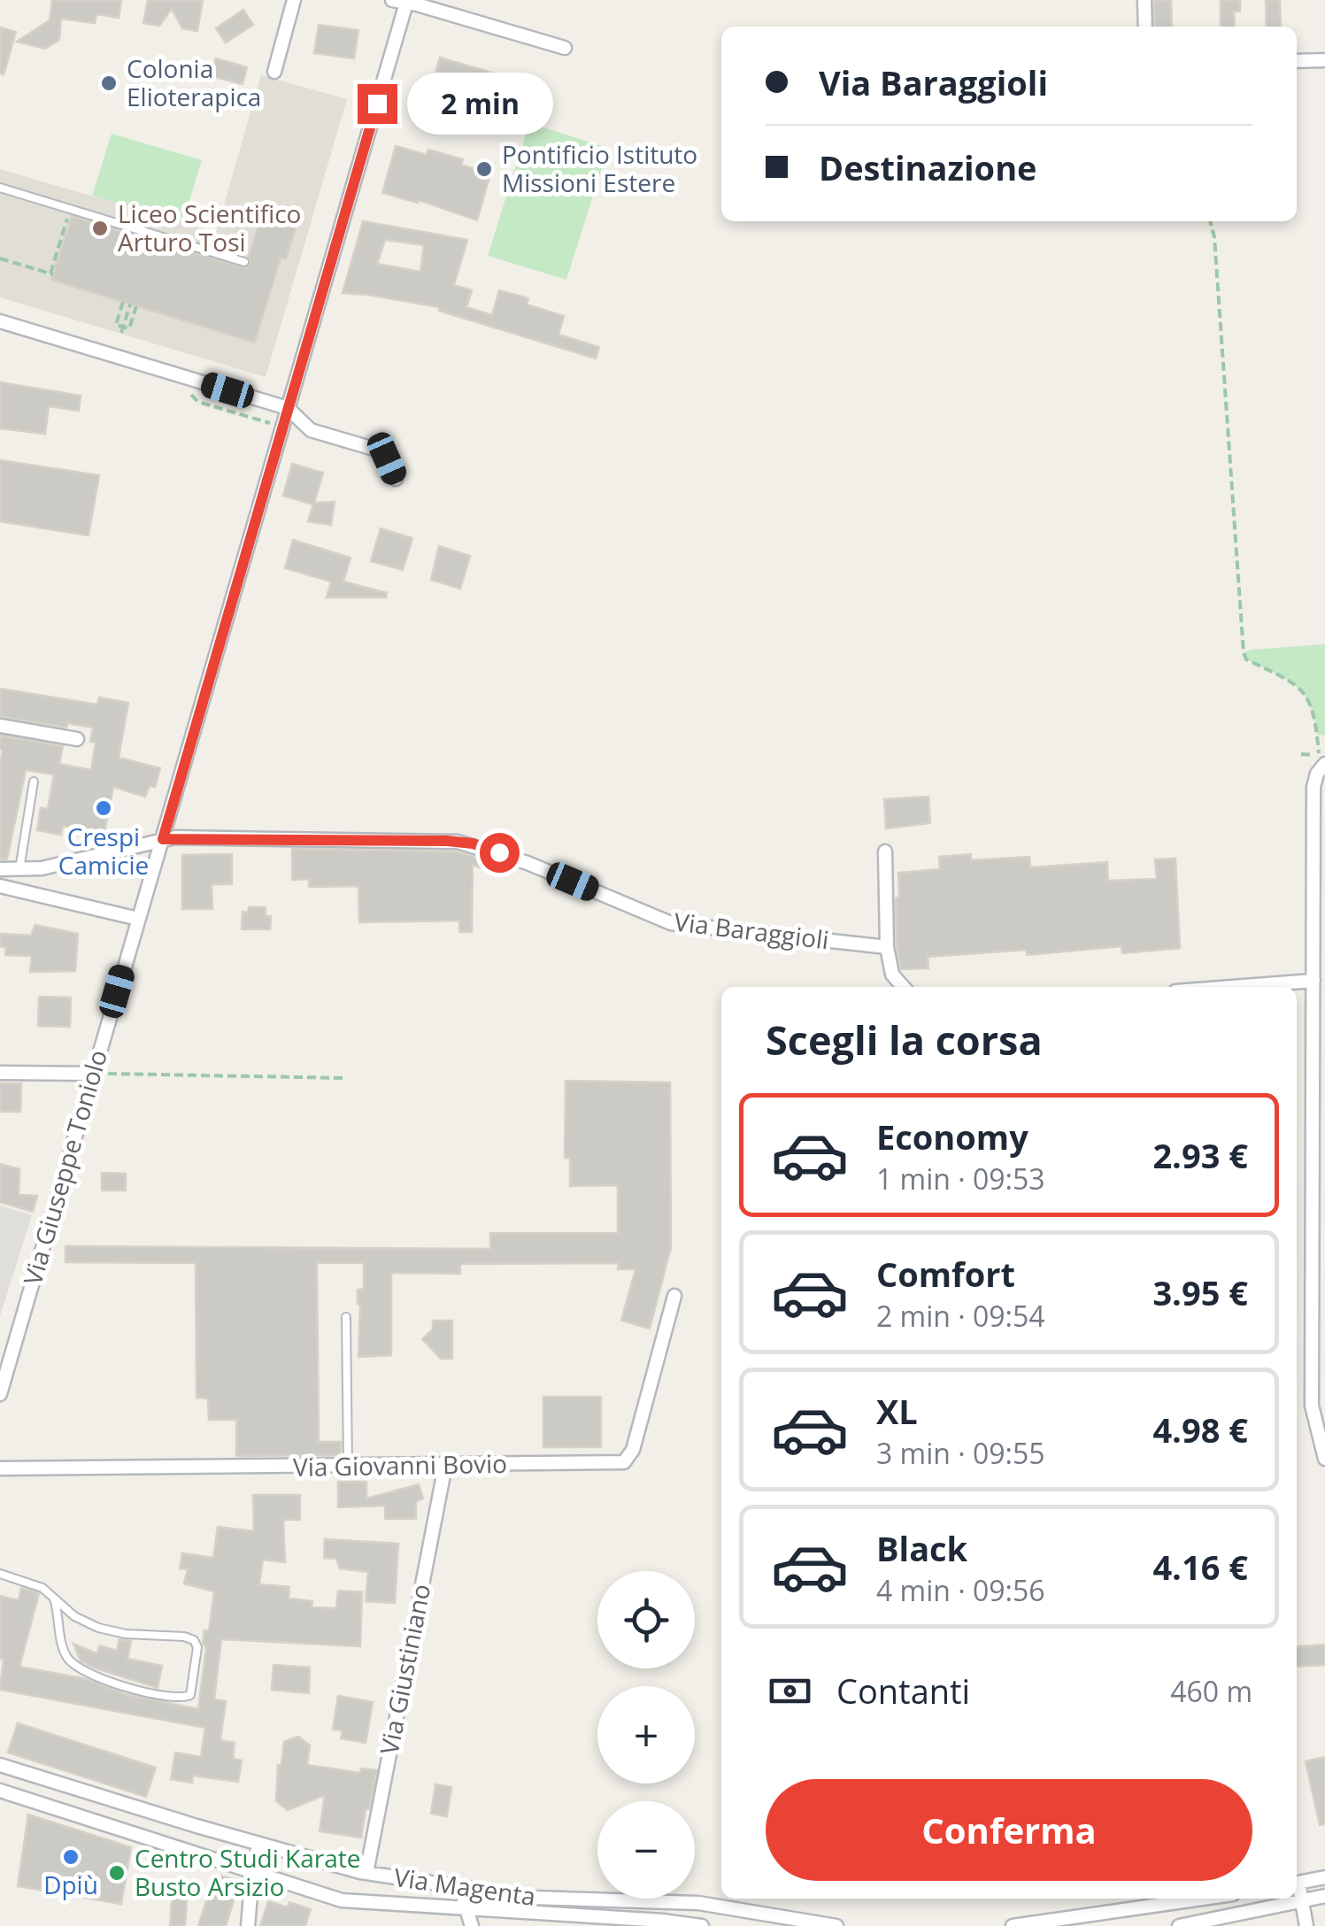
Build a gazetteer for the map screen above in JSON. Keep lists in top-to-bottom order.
{
  "streets": {
    "street": [
      "Via Baraggioli",
      "Via Giuseppe Toniolo",
      "Via Giovanni Bovio",
      "Via Giustiniano",
      "Via Magenta"
    ]
  },
  "crossings": [
    ["Via Baraggioli", "Via Giuseppe Toniolo"],
    ["Via Giovanni Bovio", "Via Giustiniano"],
    ["Via Giustiniano", "Via Magenta"]
  ],
  "places": [
    "Colonia Elioterapica",
    "Pontificio Istituto Missioni Estere",
    "Liceo Scientifico Arturo Tosi",
    "Crespi Camicie",
    "Dpiù",
    "Centro Studi Karate Busto Arsizio"
  ],
  "page": {
    "banner": ["Via Baraggioli", "Destinazione"],
    "bubble": "2 min",
    "heading": "Scegli la corsa",
    "list": [
      {
        "name": "Economy",
        "note": "1 min · 09:53",
        "value": "2.93 €"
      },
      {
        "name": "Comfort",
        "note": "2 min · 09:54",
        "value": "3.95 €"
      },
      {
        "name": "XL",
        "note": "3 min · 09:55",
        "value": "4.98 €"
      },
      {
        "name": "Black",
        "note": "4 min · 09:56",
        "value": "4.16 €"
      }
    ],
    "map_buttons": ["+", "−"],
    "pay": ["Contanti", "460 m"],
    "buttons": "Conferma"
  }
}
